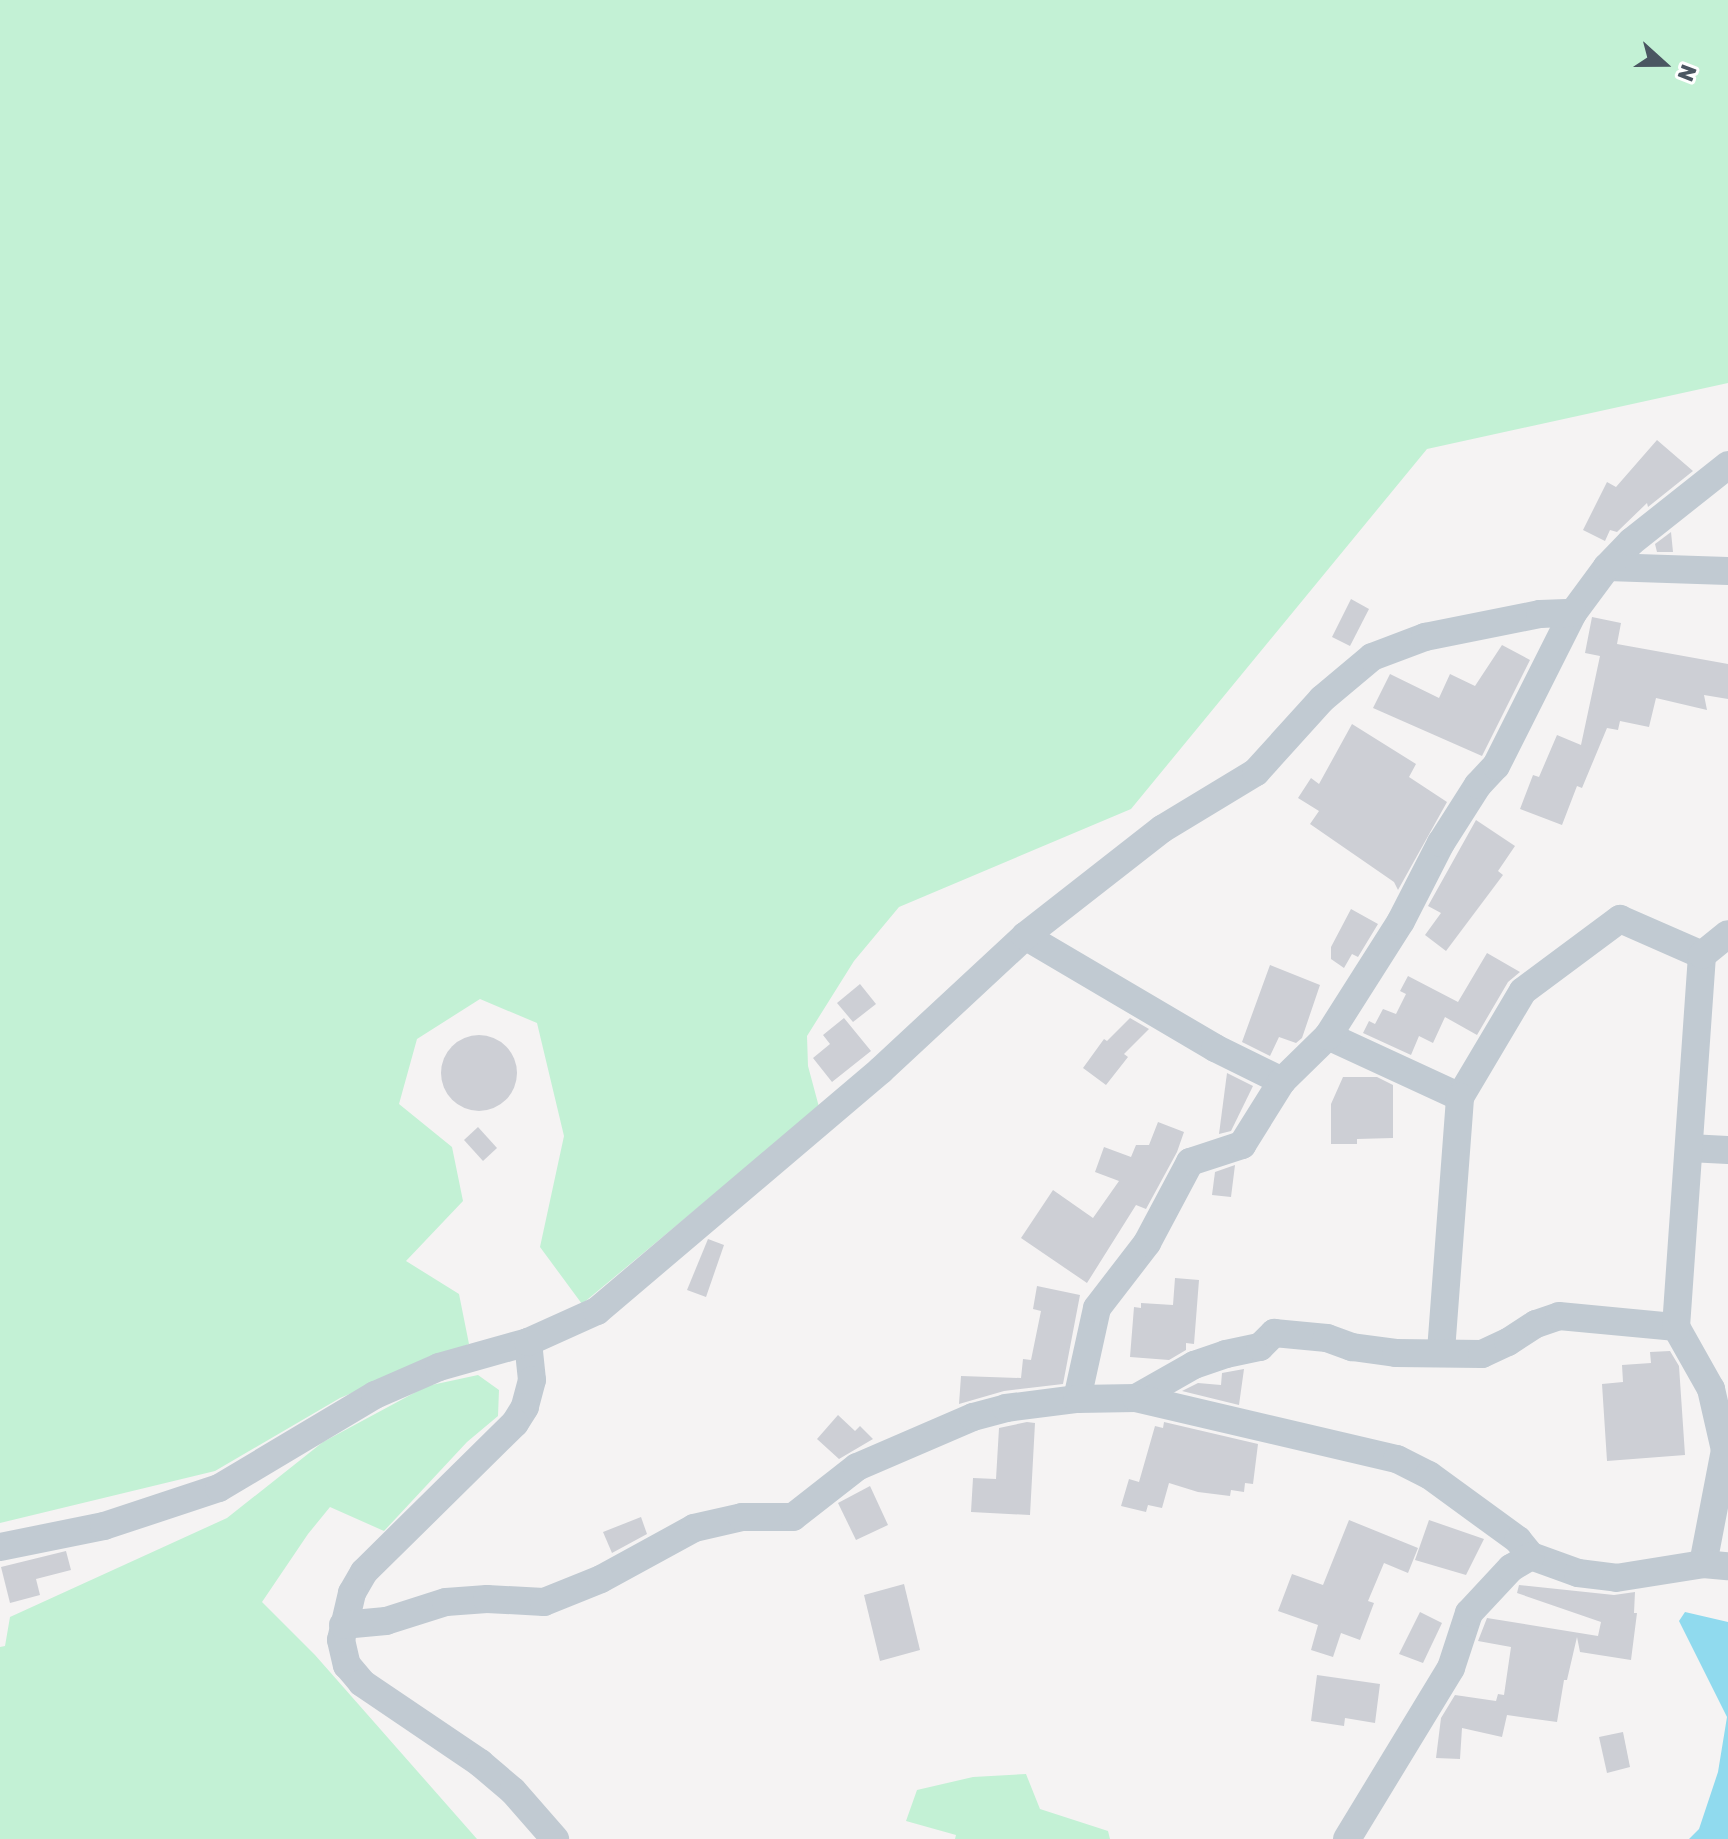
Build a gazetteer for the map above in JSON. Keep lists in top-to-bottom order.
{
  "north": "right"
}
